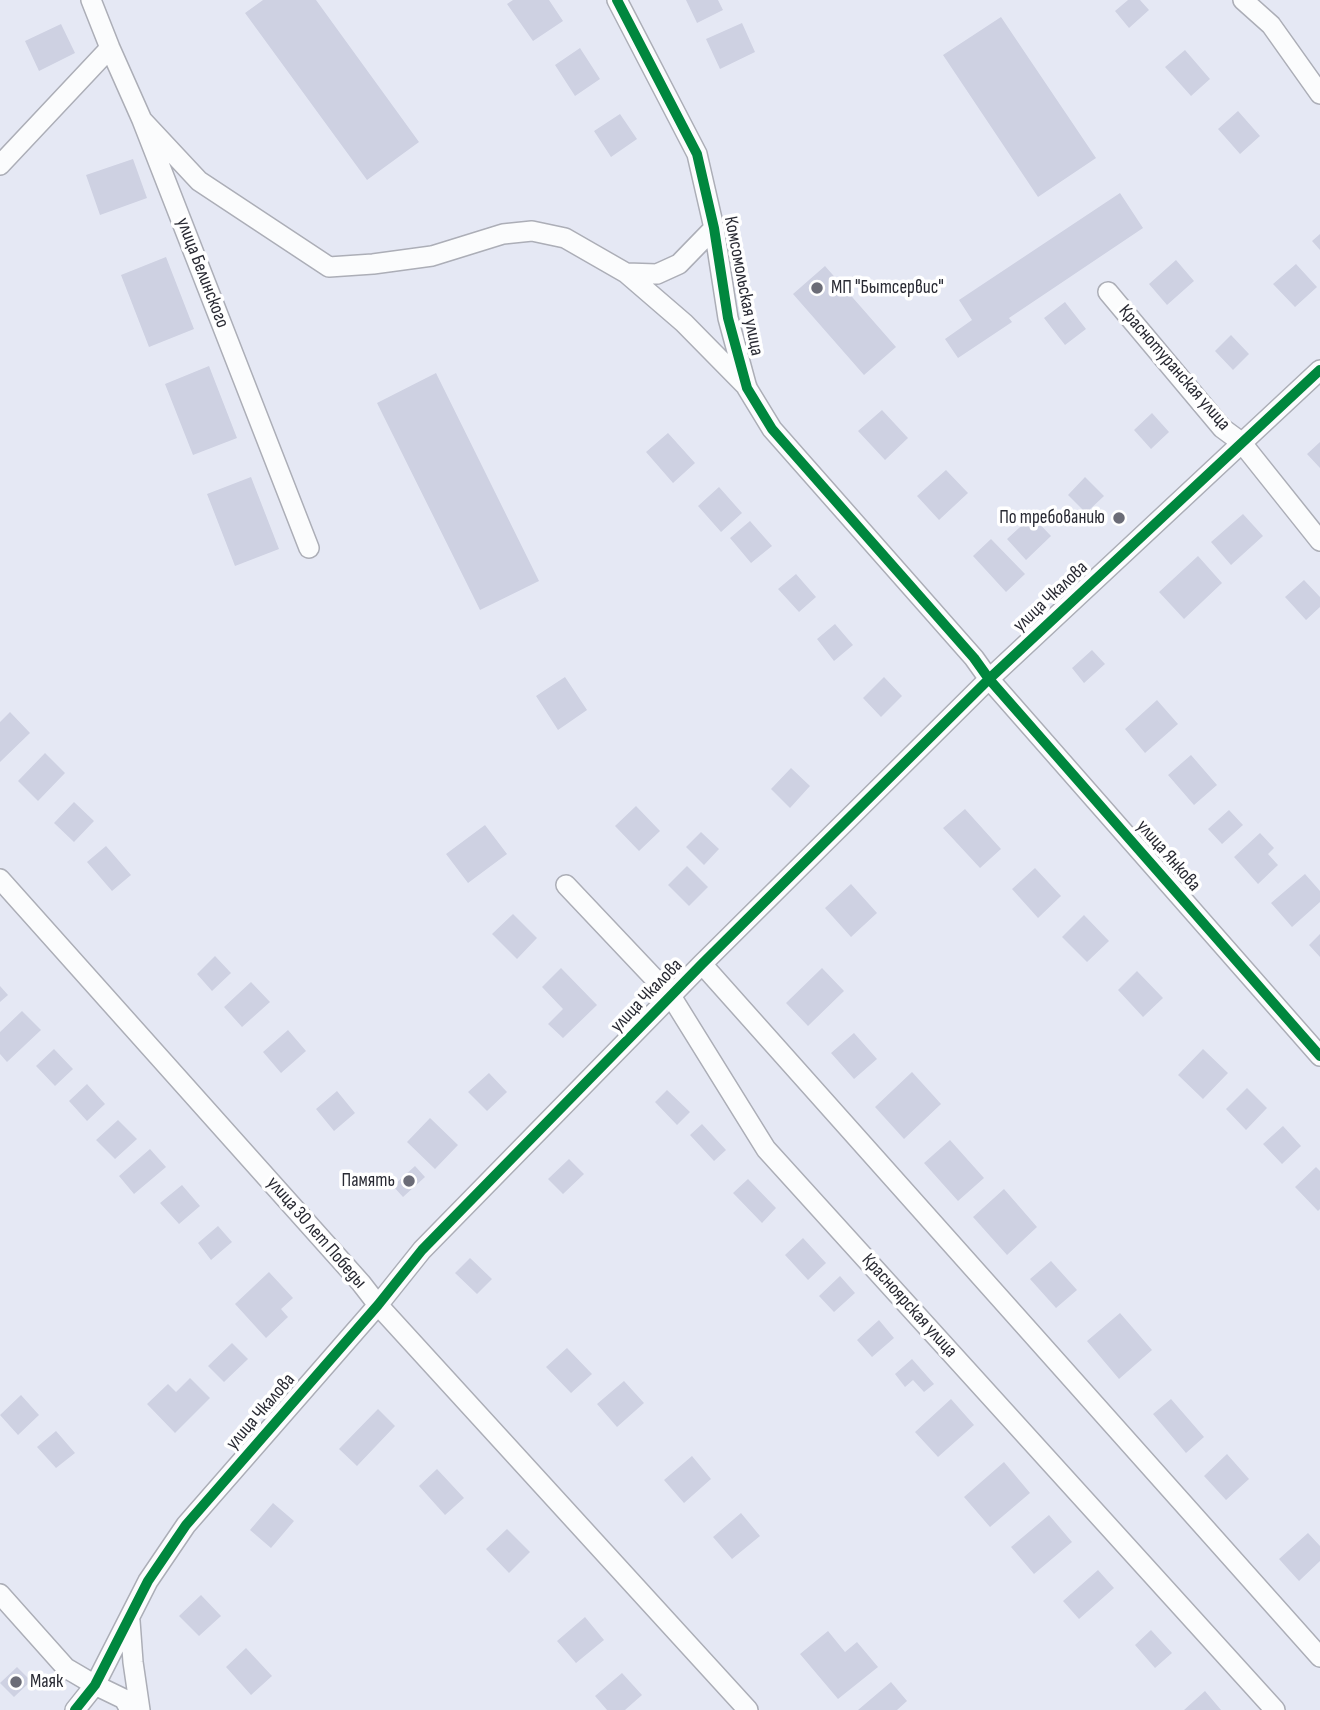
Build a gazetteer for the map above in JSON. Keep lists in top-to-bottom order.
{
  "streets": {
    "street": [
      "улица Белинского",
      "Комсомольская улица",
      "Краснотуранская улица",
      "улица Чкалова",
      "улица Янкова",
      "улица 30 лет Победы",
      "Красноярская улица"
    ]
  },
  "crossings": [
    ["Комсомольская улица", "улица Чкалова"],
    ["Комсомольская улица", "улица Янкова"],
    ["Краснотуранская улица", "улица Чкалова"],
    ["улица Чкалова", "улица Янкова"],
    ["улица Чкалова", "улица 30 лет Победы"],
    ["улица Чкалова", "Красноярская улица"]
  ],
  "places": [
    "МП \"Бытсервис\"",
    "По требованию",
    "Память",
    "Маяк"
  ]
}
